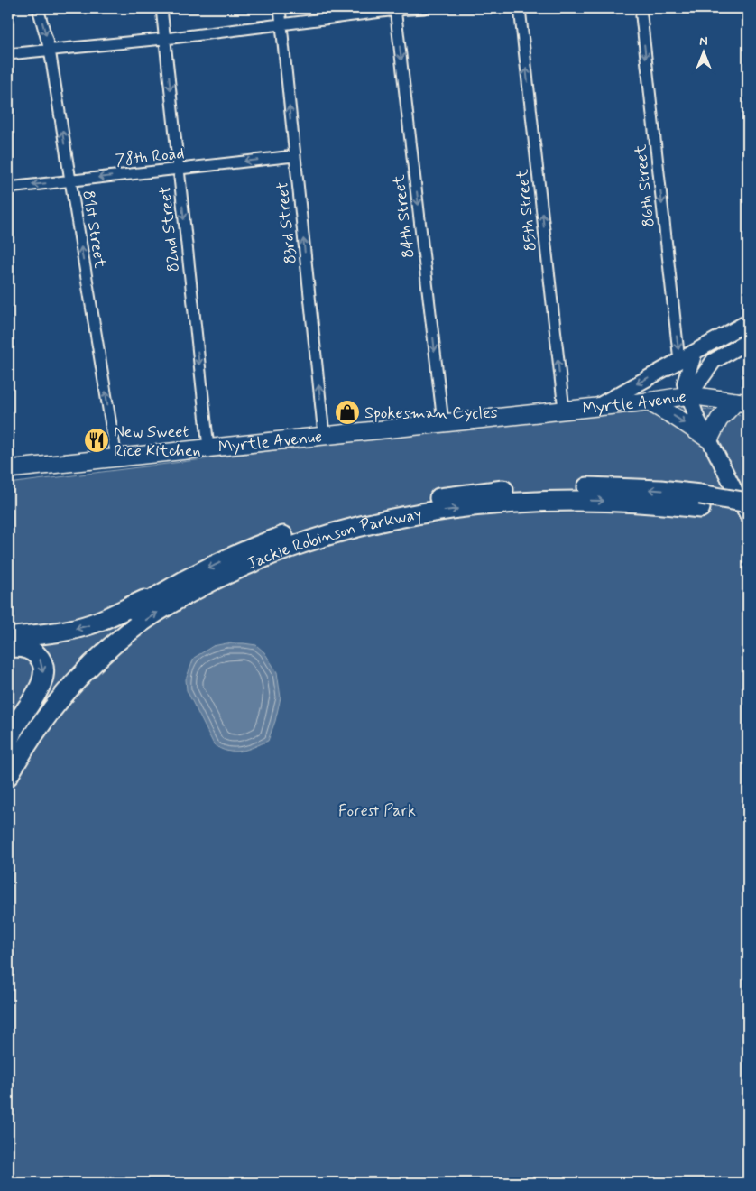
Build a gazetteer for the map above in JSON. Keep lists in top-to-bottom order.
{
  "streets": {
    "highway": ["Jackie Robinson Parkway"],
    "main road": ["Myrtle Avenue"],
    "street": [
      "78th Road",
      "86th Street",
      "85th Street",
      "84th Street",
      "83rd Street",
      "81st Street",
      "82nd Street"
    ]
  },
  "crossings": [
    ["78th Road", "83rd Street"],
    ["78th Road", "81st Street"],
    ["78th Road", "82nd Street"],
    ["85th Street", "Myrtle Avenue"],
    ["84th Street", "Myrtle Avenue"],
    ["83rd Street", "Myrtle Avenue"],
    ["81st Street", "Myrtle Avenue"],
    ["82nd Street", "Myrtle Avenue"]
  ],
  "one_way": [
    "78th Road",
    "86th Street",
    "85th Street",
    "84th Street",
    "83rd Street",
    "81st Street",
    "82nd Street"
  ],
  "parks": ["Forest Park"],
  "places": {
    "shop": ["Spokesman Cycles"],
    "restaurant": ["New Sweet Rice Kitchen"]
  },
  "north": "top"
}
